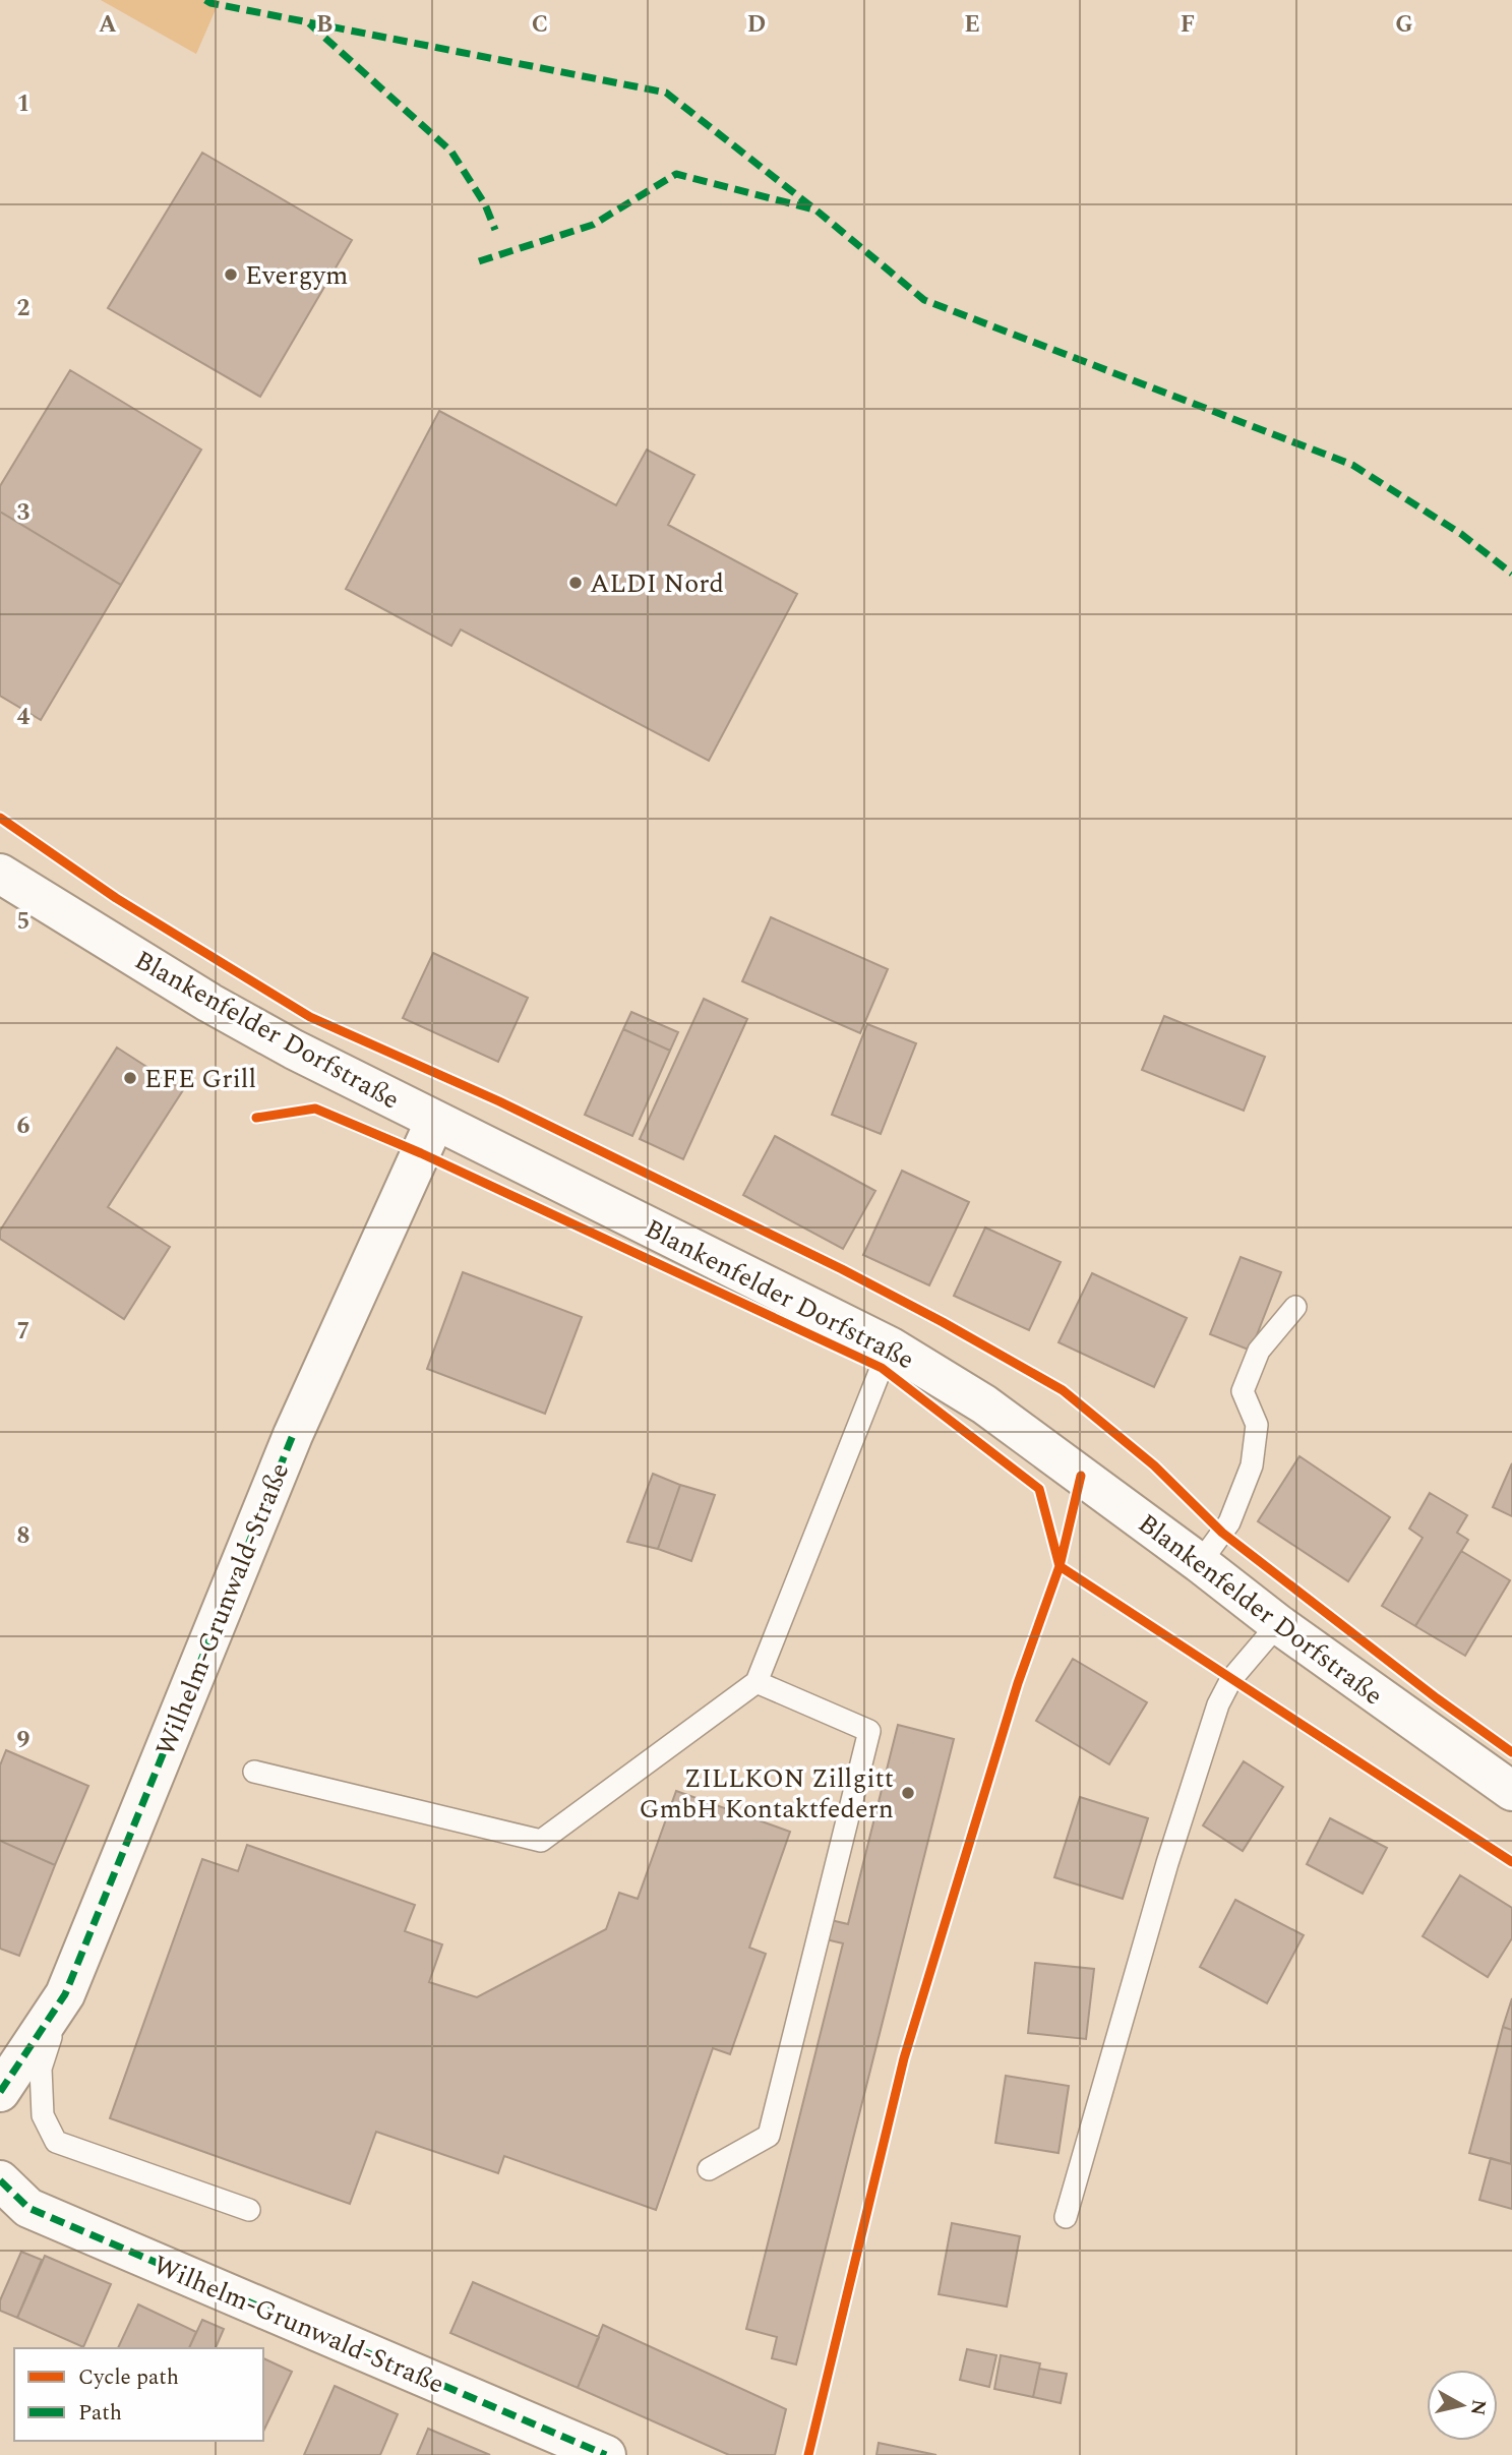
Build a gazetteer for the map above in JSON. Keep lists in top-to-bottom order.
{
  "streets": {
    "main road": ["Blankenfelder Dorfstraße", "Wilhelm-Grunwald-Straße"]
  },
  "crossings": [
    ["Blankenfelder Dorfstraße", "Wilhelm-Grunwald-Straße"]
  ],
  "places": [
    "Evergym",
    "ALDI Nord",
    "EFE Grill",
    "ZILLKON Zillgitt GmbH Kontaktfedern"
  ],
  "legend": ["Cycle path", "Path"],
  "north": "right",
  "grid": {
    "columns": [
      "A",
      "B",
      "C",
      "D",
      "E",
      "F",
      "G"
    ],
    "rows": [
      "1",
      "2",
      "3",
      "4",
      "5",
      "6",
      "7",
      "8",
      "9"
    ]
  }
}
